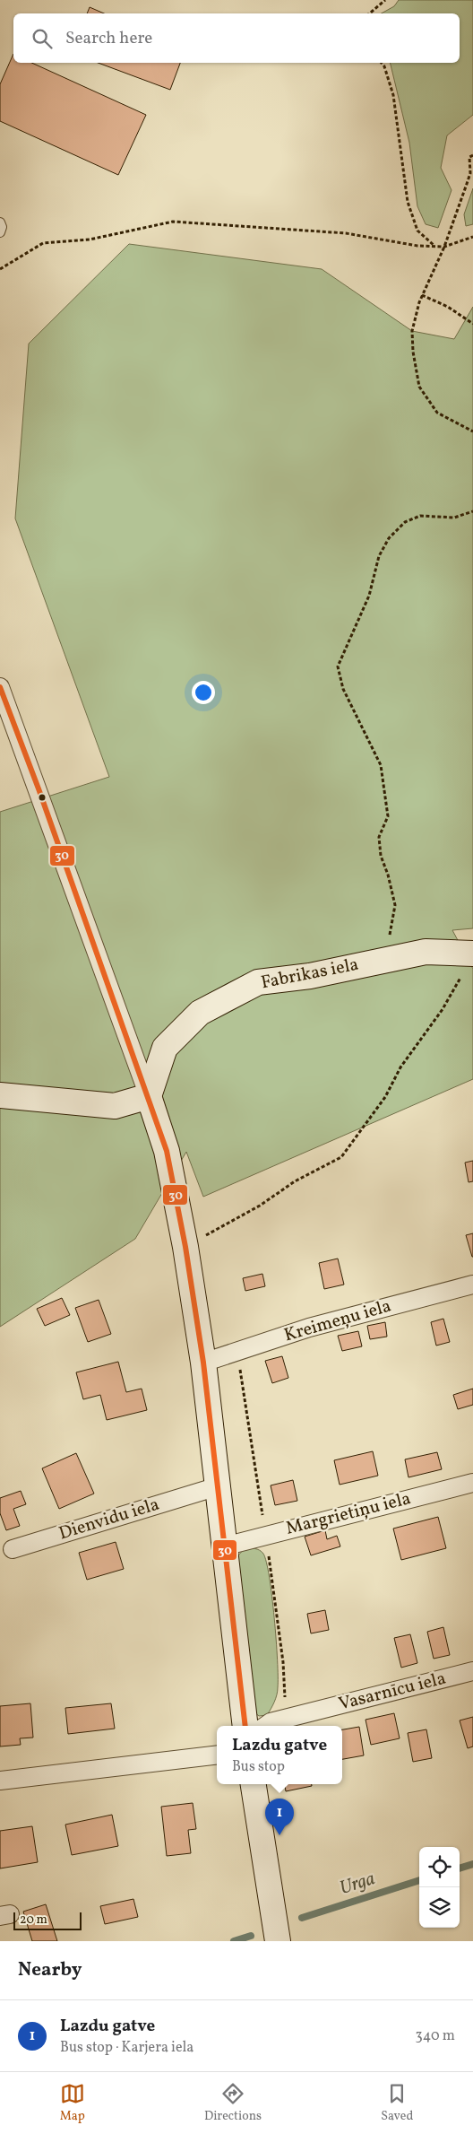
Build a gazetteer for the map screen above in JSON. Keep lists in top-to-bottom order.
{
  "streets": {
    "street": [
      "Fabrikas iela",
      "Kreimeņu iela",
      "Margrietiņu iela",
      "Dienvidu iela",
      "Vasarnīcu iela"
    ]
  },
  "water": ["Urga"],
  "lines": ["transit line 30"],
  "scale_bar": "20 m",
  "page": {
    "search": "Search here",
    "popup": ["Lazdu gatve", "Bus stop"],
    "pins": "1",
    "scale": "20 m",
    "heading": "Nearby",
    "list": [
      {
        "mark": "1",
        "name": "Lazdu gatve",
        "note": "Bus stop · Karjera iela",
        "value": "340 m"
      }
    ],
    "nav": ["Map", "Directions", "Saved"]
  }
}
